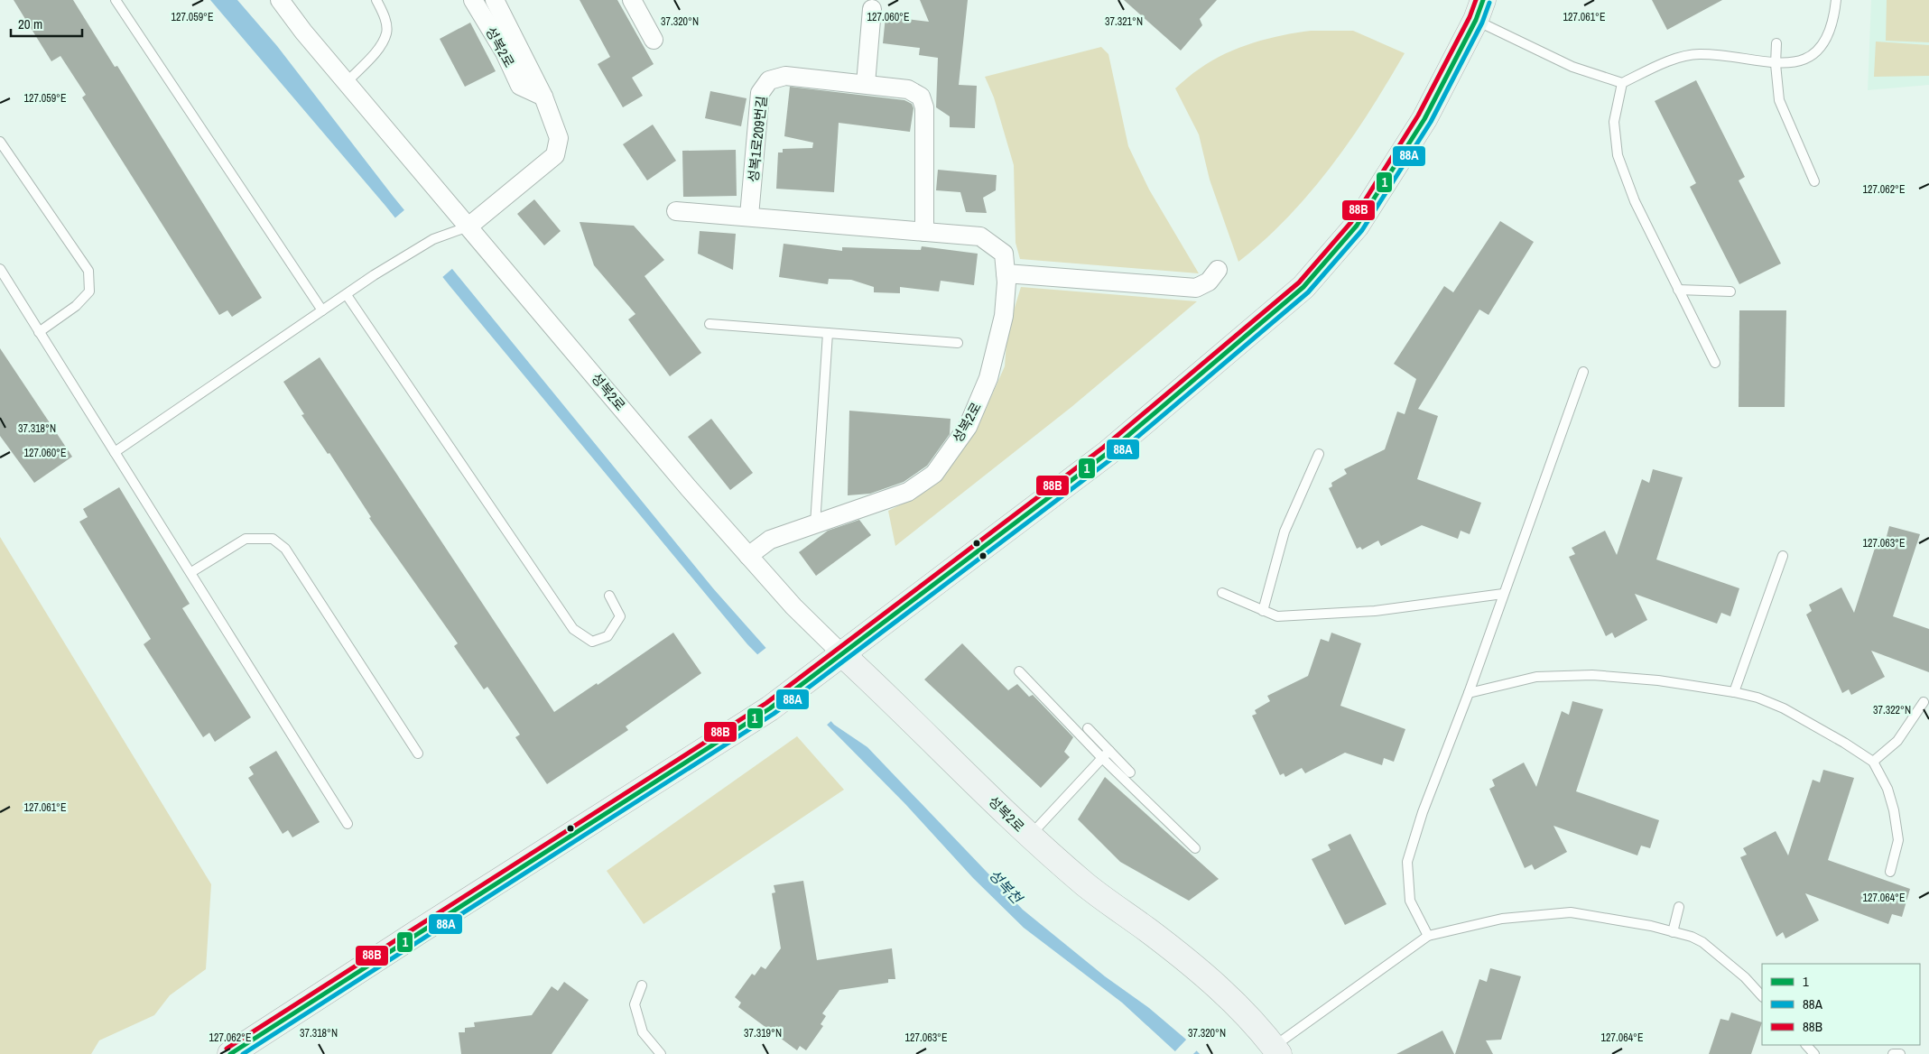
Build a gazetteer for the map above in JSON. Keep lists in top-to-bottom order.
{
  "streets": {
    "street": ["성복2로", "성복1로209번길"]
  },
  "water": ["성복천"],
  "lines": ["transit line 1", "transit line 88B", "transit line 88A"],
  "legend": ["1", "88A", "88B"],
  "scale_bar": "20 m",
  "coordinates": [
    "127.059°E",
    "127.060°E",
    "127.061°E",
    "37.320°N",
    "37.321°N",
    "127.062°E",
    "37.318°N",
    "127.063°E",
    "37.322°N",
    "127.064°E",
    "37.319°N"
  ]
}
